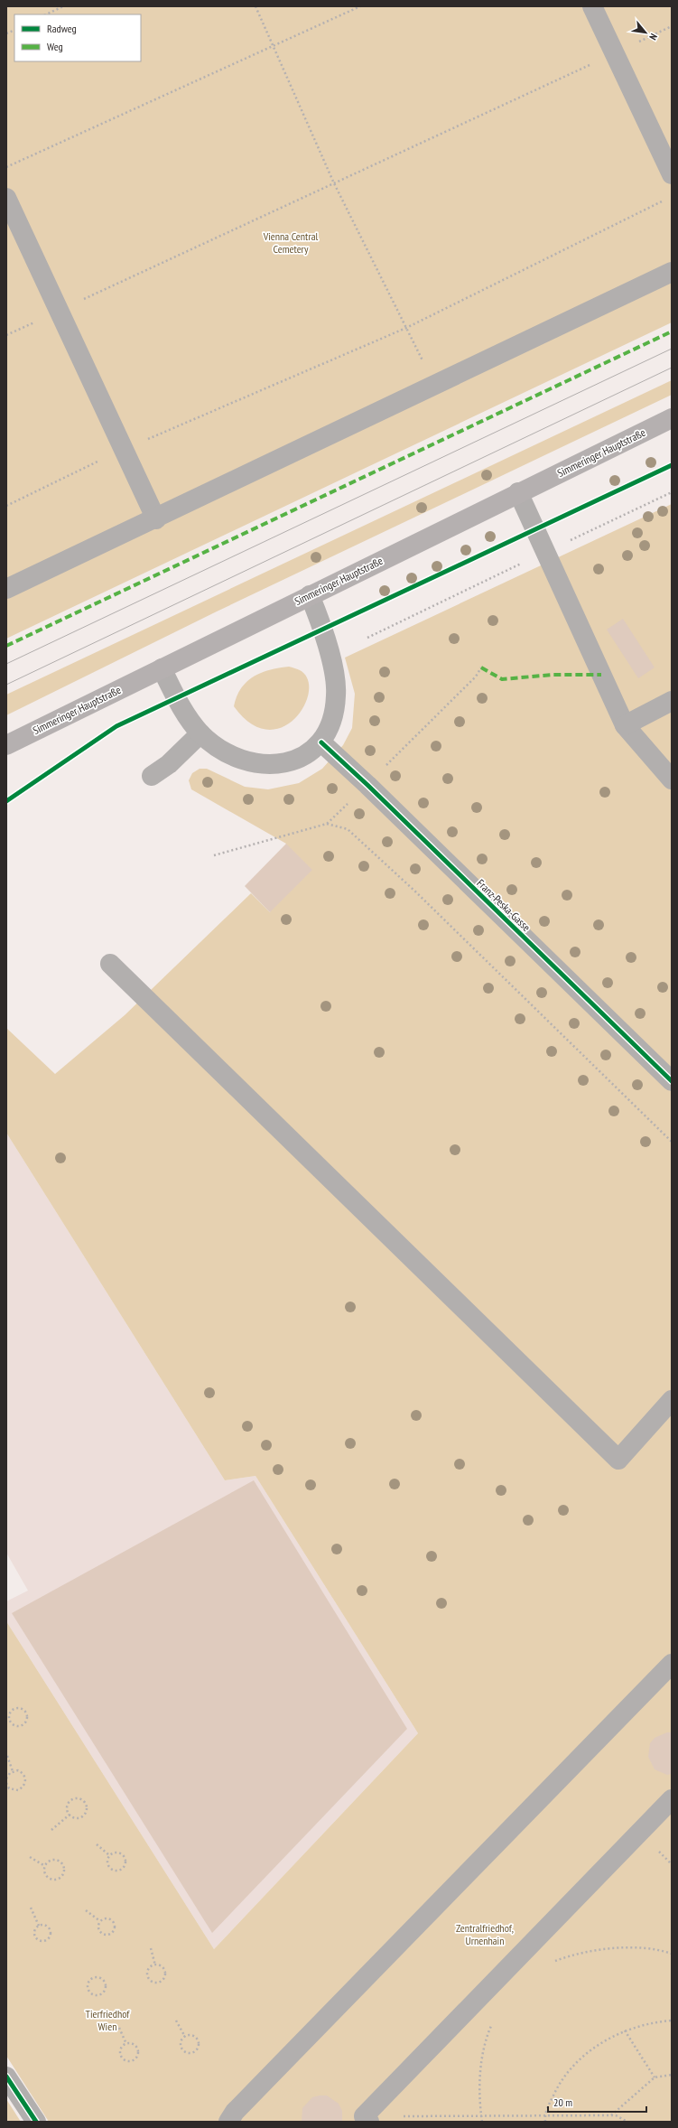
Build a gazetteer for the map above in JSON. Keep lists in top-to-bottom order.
{
  "streets": {
    "main road": ["Simmeringer Hauptstraße"],
    "street": ["Franz-Peska-Gasse"]
  },
  "parks": ["Vienna Central Cemetery", "Zentralfriedhof, Urnenhain", "Tierfriedhof Wien"],
  "legend": ["Radweg", "Weg"],
  "scale_bar": "20 m",
  "north": "bottom right"
}
